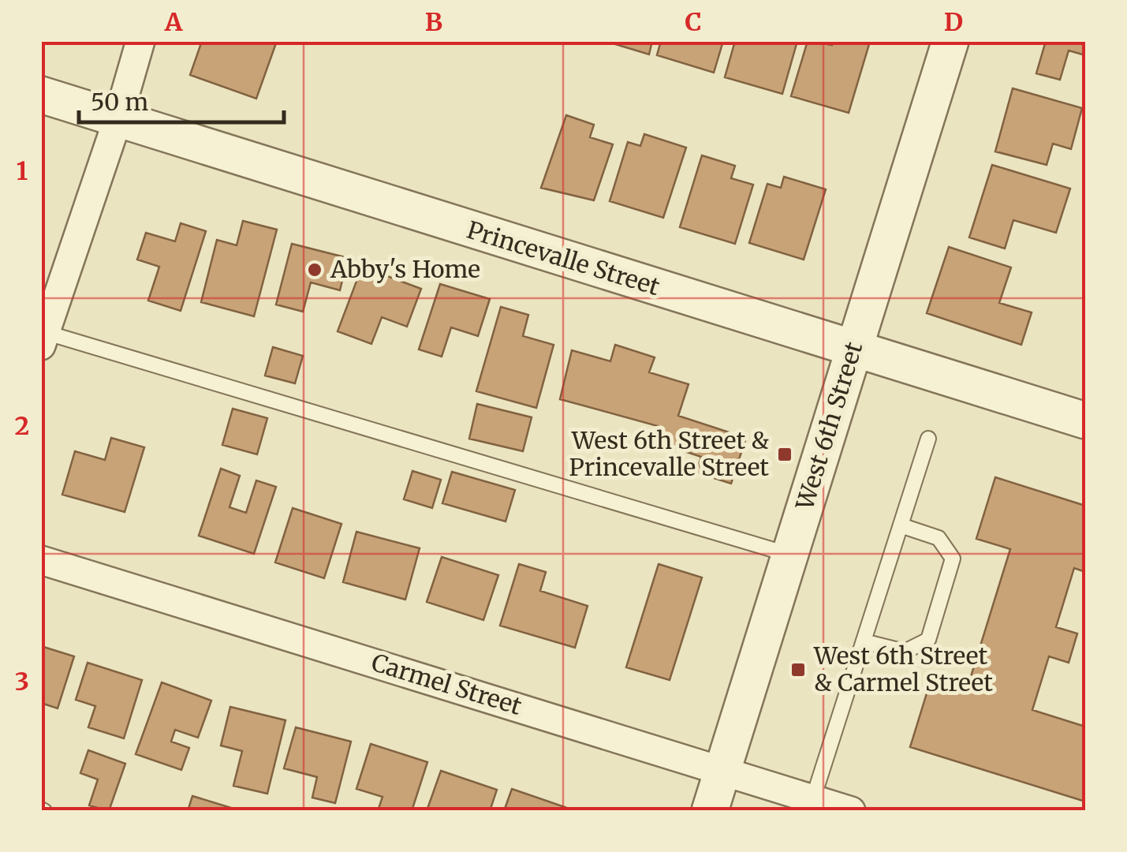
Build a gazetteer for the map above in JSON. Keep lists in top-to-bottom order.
{
  "streets": {
    "street": ["Princevalle Street", "West 6th Street", "Carmel Street"]
  },
  "crossings": [
    ["Princevalle Street", "West 6th Street"],
    ["West 6th Street", "Carmel Street"]
  ],
  "places": {
    "other": ["Abby's Home"],
    "transit": ["West 6th Street & Princevalle Street", "West 6th Street & Carmel Street"]
  },
  "scale_bar": "50 m",
  "grid": {
    "columns": [
      "A",
      "B",
      "C",
      "D"
    ],
    "rows": ["1", "2", "3"]
  }
}
